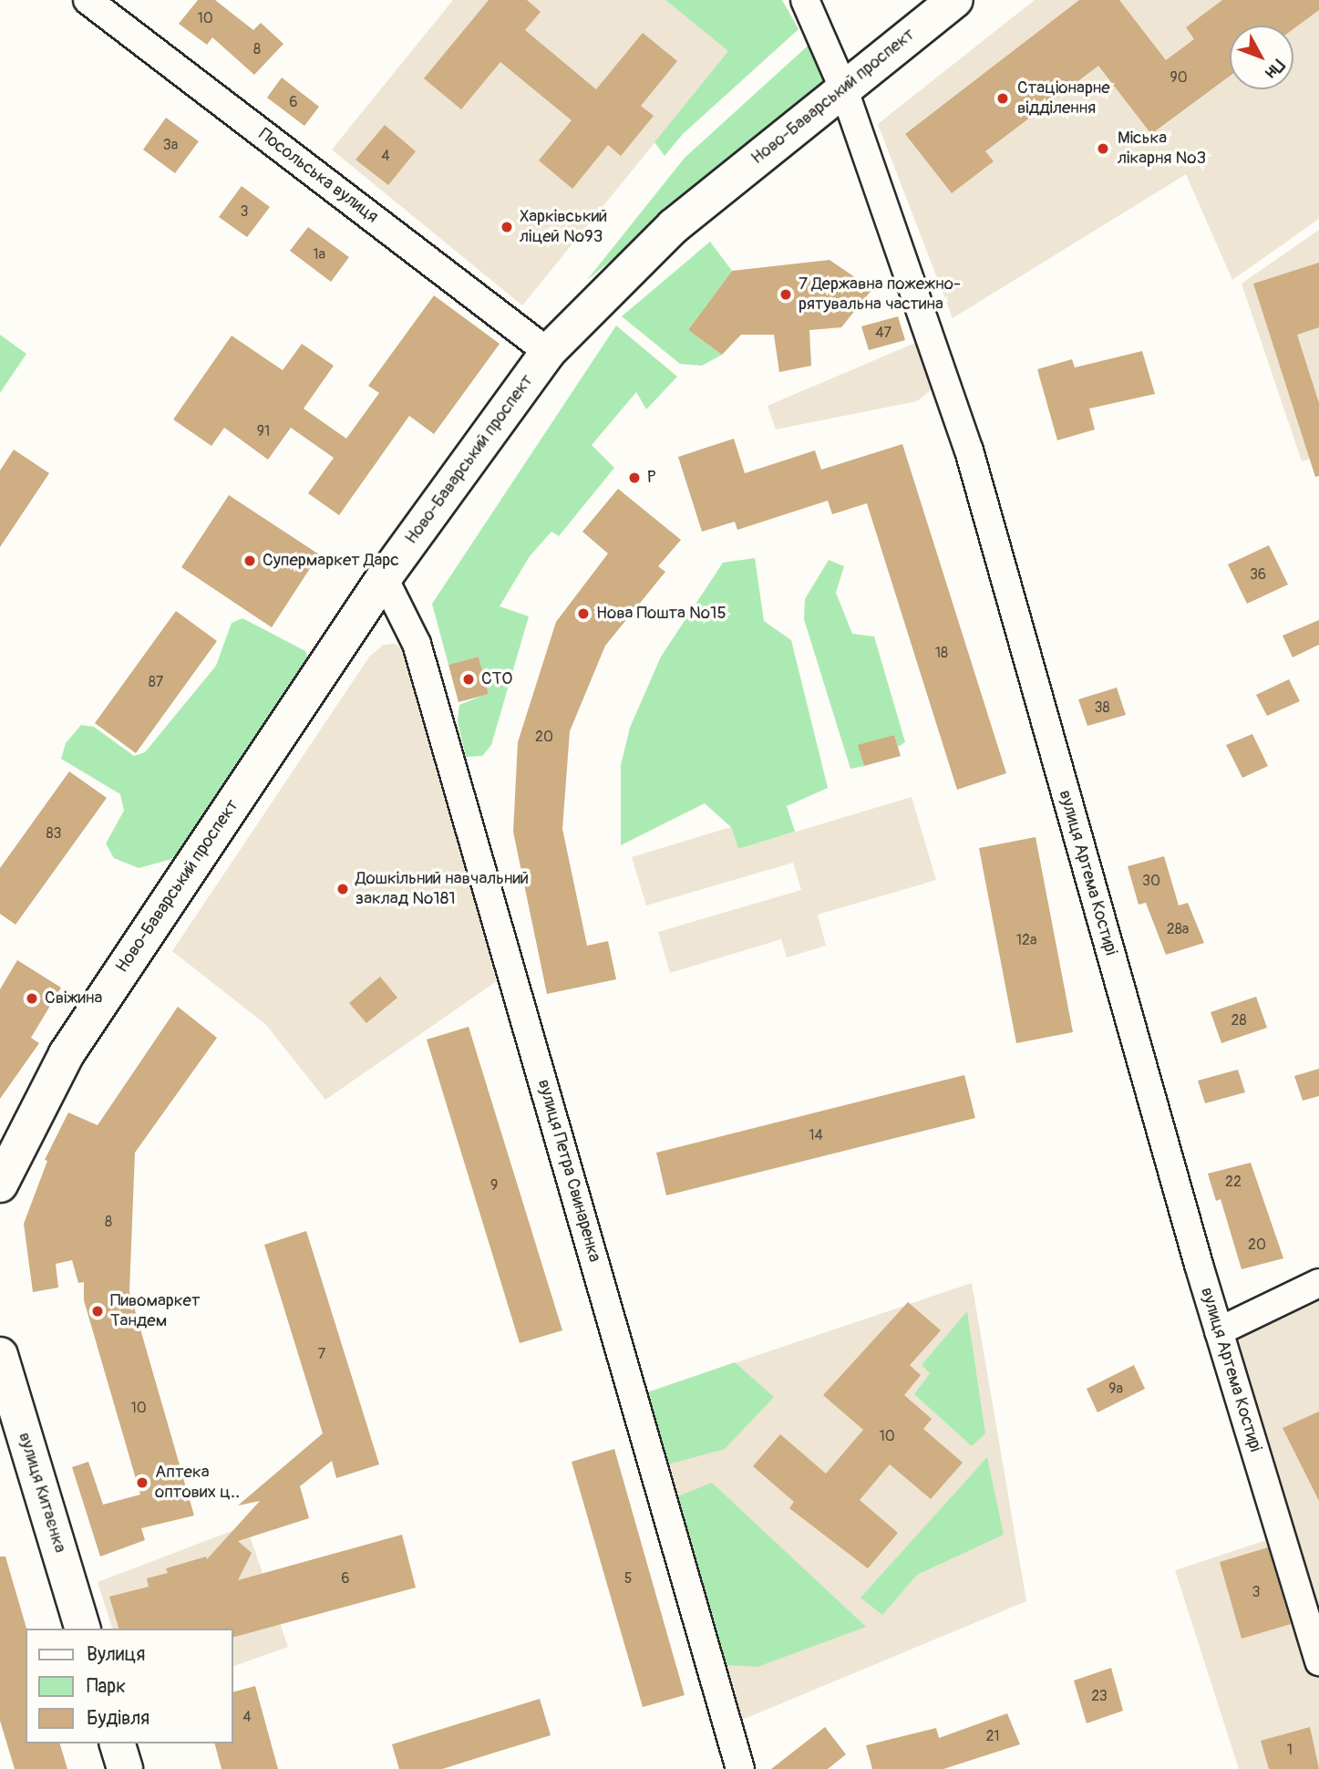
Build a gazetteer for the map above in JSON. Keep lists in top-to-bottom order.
{
  "streets": {
    "main road": ["Ново-Баварський проспект", "вулиця Китаєнка"],
    "street": ["Посольська вулиця", "вулиця Артема Костирі", "вулиця Петра Свинаренка"]
  },
  "crossings": [
    ["Ново-Баварський проспект", "Посольська вулиця"],
    ["Ново-Баварський проспект", "вулиця Артема Костирі"],
    ["Ново-Баварський проспект", "вулиця Петра Свинаренка"]
  ],
  "places": [
    "Стаціонарне відділення",
    "Міська лікарня №3",
    "Харківський ліцей №93",
    "7 Державна пожежно- рятувальна частина",
    "Р",
    "Супермаркет Дарс",
    "Нова Пошта №15",
    "СТО",
    "Дошкільний навчальний заклад №181",
    "Свіжина",
    "Пивомаркет Тандем",
    "Аптека оптових ц‥"
  ],
  "house_numbers": [
    "10",
    "8",
    "90",
    "6",
    "3а",
    "4",
    "3",
    "1а",
    "47",
    "91",
    "36",
    "18",
    "87",
    "38",
    "20",
    "83",
    "30",
    "28а",
    "12а",
    "28",
    "14",
    "22",
    "9",
    "8",
    "20",
    "7",
    "9а",
    "10",
    "10",
    "6",
    "5",
    "3",
    "23",
    "4",
    "21",
    "1"
  ],
  "legend": ["Вулиця", "Парк", "Будівля"],
  "north": "bottom right"
}
